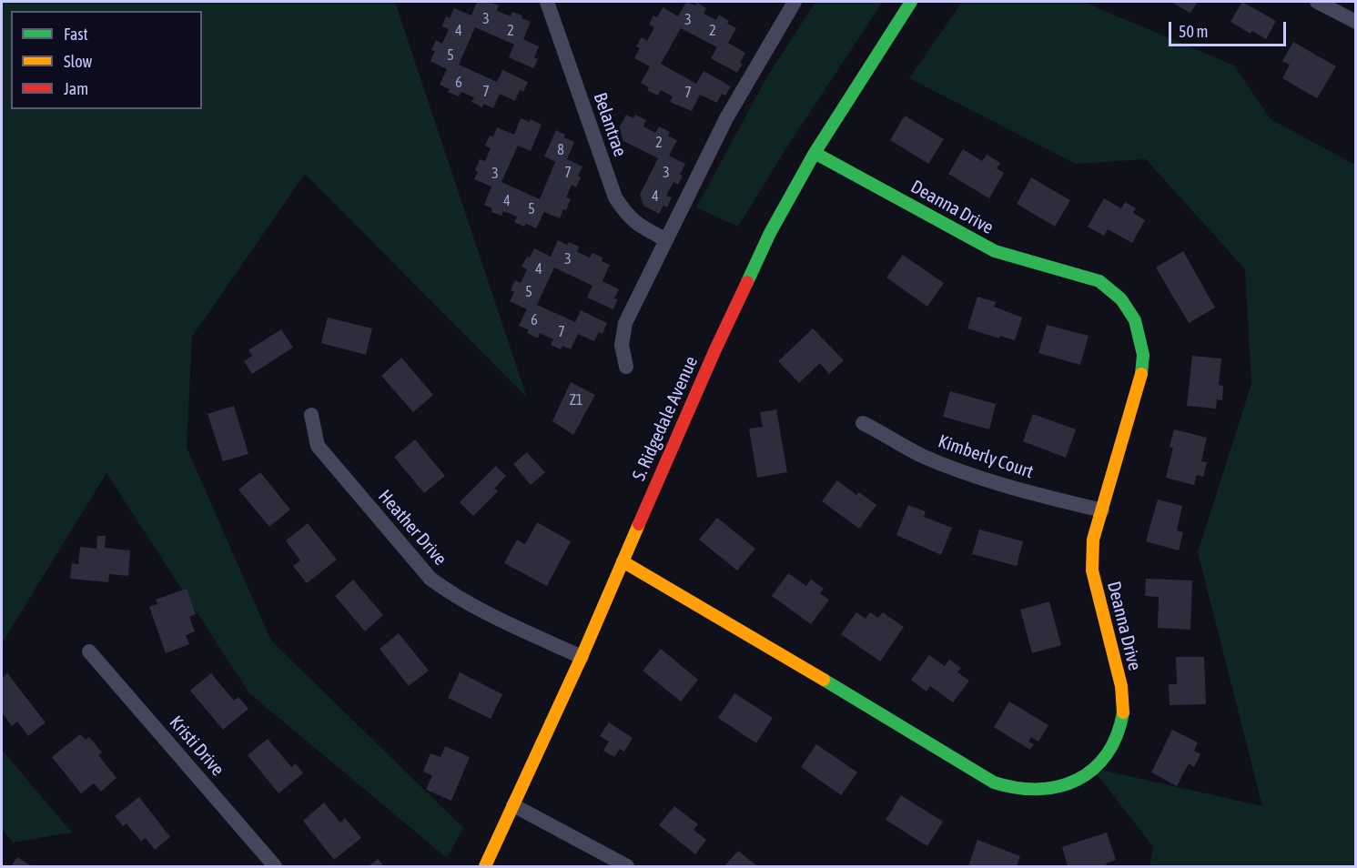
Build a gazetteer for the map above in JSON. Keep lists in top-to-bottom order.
{
  "streets": {
    "street": [
      "Belantrae",
      "Deanna Drive",
      "S. Ridgedale Avenue",
      "Kimberly Court",
      "Heather Drive",
      "Kristi Drive"
    ]
  },
  "crossings": [
    ["Deanna Drive", "S. Ridgedale Avenue"],
    ["Deanna Drive", "Kimberly Court"],
    ["S. Ridgedale Avenue", "Heather Drive"]
  ],
  "house_numbers": [
    "3",
    "3",
    "4",
    "2",
    "2",
    "5",
    "6",
    "7",
    "7",
    "2",
    "8",
    "7",
    "3",
    "3",
    "4",
    "4",
    "5",
    "3",
    "4",
    "5",
    "6",
    "7",
    "Z1"
  ],
  "legend": ["Fast", "Slow", "Jam"],
  "scale_bar": "50 m"
}
